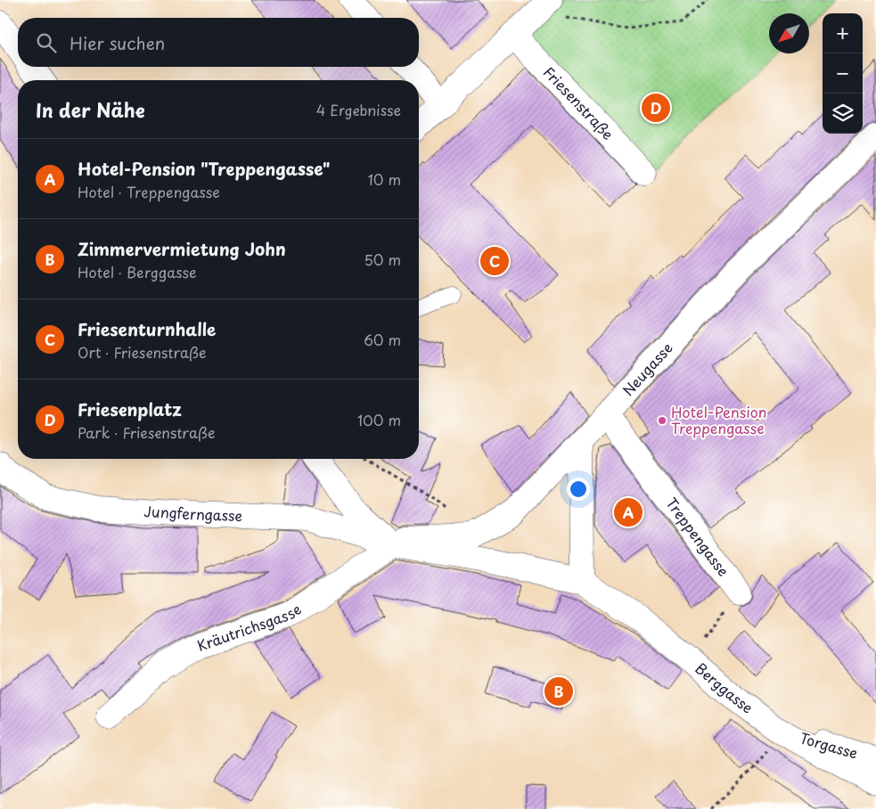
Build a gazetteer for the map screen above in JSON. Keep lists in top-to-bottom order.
{
  "streets": {
    "street": [
      "Friesenstraße",
      "Neugasse",
      "Jungferngasse",
      "Treppengasse",
      "Kräutrichsgasse",
      "Berggasse",
      "Torgasse"
    ]
  },
  "crossings": [
    ["Neugasse", "Jungferngasse"],
    ["Neugasse", "Treppengasse"],
    ["Neugasse", "Kräutrichsgasse"],
    ["Neugasse", "Berggasse"],
    ["Jungferngasse", "Kräutrichsgasse"],
    ["Jungferngasse", "Berggasse"],
    ["Kräutrichsgasse", "Berggasse"],
    ["Berggasse", "Torgasse"]
  ],
  "places": ["Hotel-Pension Treppengasse"],
  "north": "bottom left",
  "page": {
    "map_buttons": ["+", "−"],
    "search": "Hier suchen",
    "heading": ["In der Nähe", "4 Ergebnisse"],
    "pins": [
      "D",
      "C",
      "A",
      "B"
    ],
    "list": [
      {
        "mark": "A",
        "name": "Hotel-Pension \"Treppengasse\"",
        "note": "Hotel · Treppengasse",
        "value": "10 m"
      },
      {
        "mark": "B",
        "name": "Zimmervermietung John",
        "note": "Hotel · Berggasse",
        "value": "50 m"
      },
      {
        "mark": "C",
        "name": "Friesenturnhalle",
        "note": "Ort · Friesenstraße",
        "value": "60 m"
      },
      {
        "mark": "D",
        "name": "Friesenplatz",
        "note": "Park · Friesenstraße",
        "value": "100 m"
      }
    ]
  }
}
